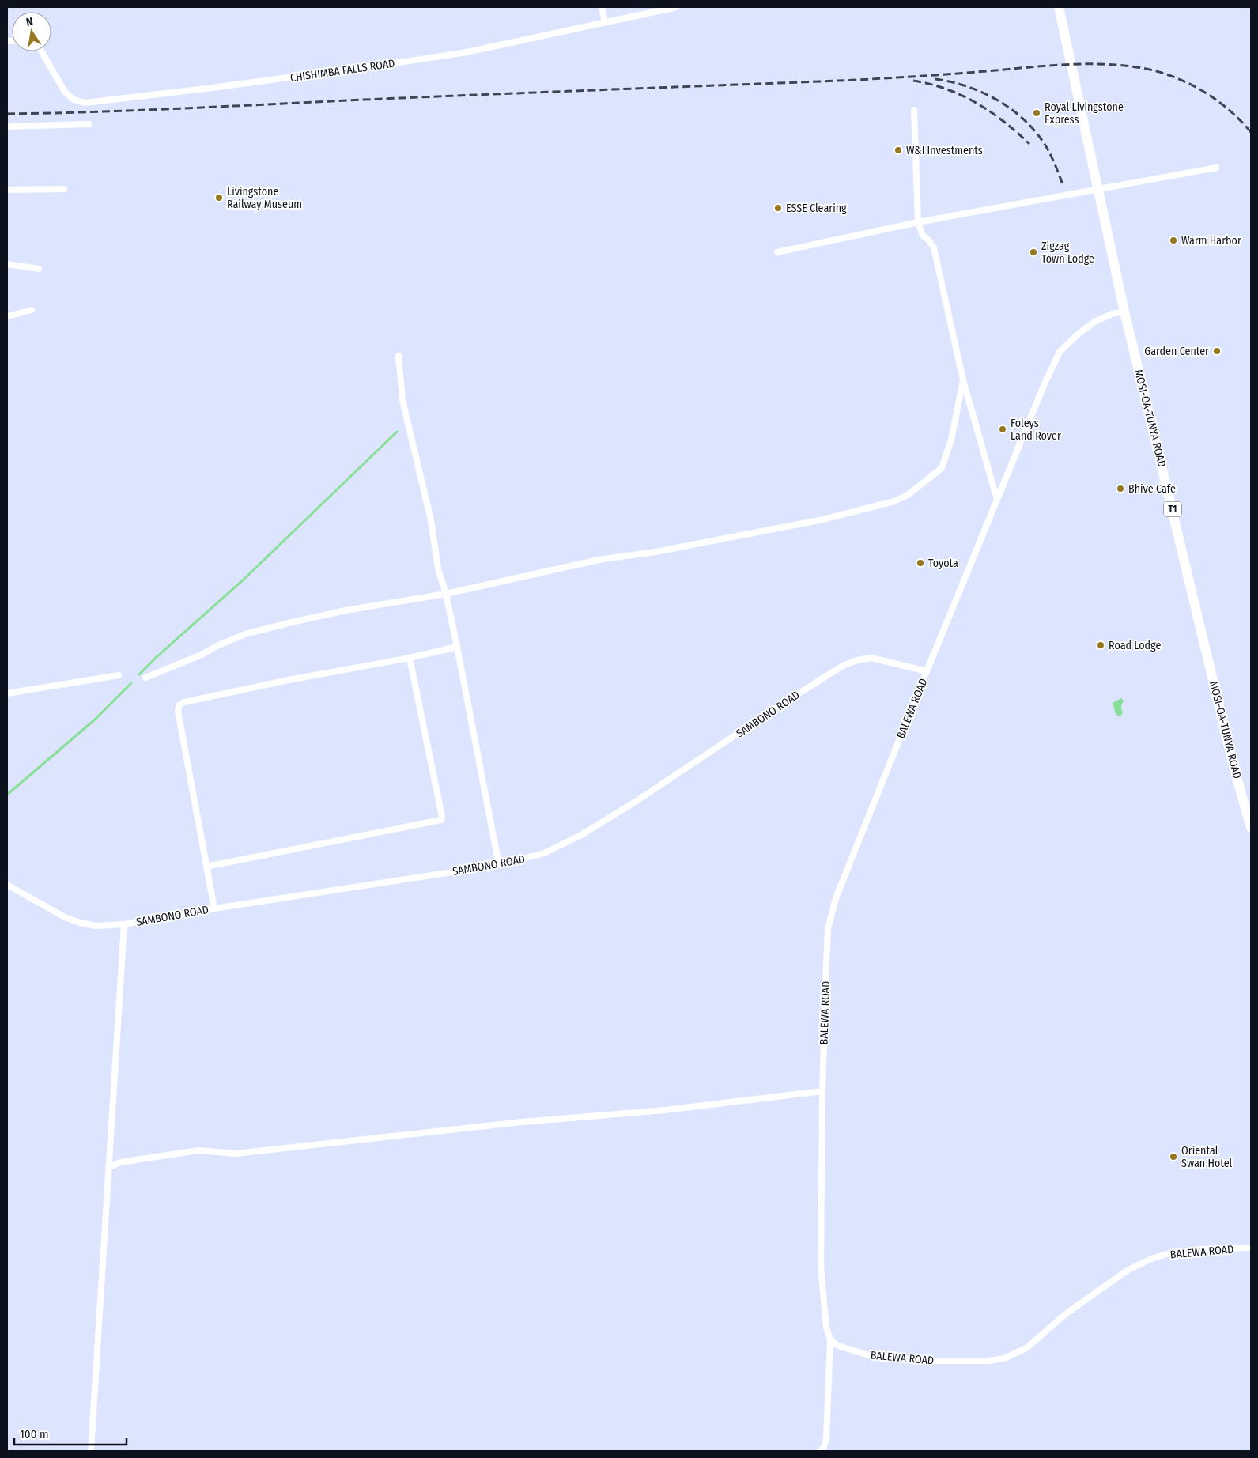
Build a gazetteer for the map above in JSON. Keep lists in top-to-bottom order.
{
  "streets": {
    "highway": ["MOSI-OA-TUNYA ROAD", "T1"],
    "street": ["CHISHIMBA FALLS ROAD", "BALEWA ROAD", "SAMBONO ROAD"]
  },
  "crossings": [
    ["MOSI-OA-TUNYA ROAD", "BALEWA ROAD"],
    ["BALEWA ROAD", "SAMBONO ROAD"]
  ],
  "places": [
    "Royal Livingstone Express",
    "W&I Investments",
    "Livingstone Railway Museum",
    "ESSE Clearing",
    "Warm Harbor",
    "Zigzag Town Lodge",
    "Garden Center",
    "Foleys Land Rover",
    "Bhive Cafe",
    "Toyota",
    "Road Lodge",
    "Oriental Swan Hotel"
  ],
  "scale_bar": "100 m",
  "north": "top"
}
